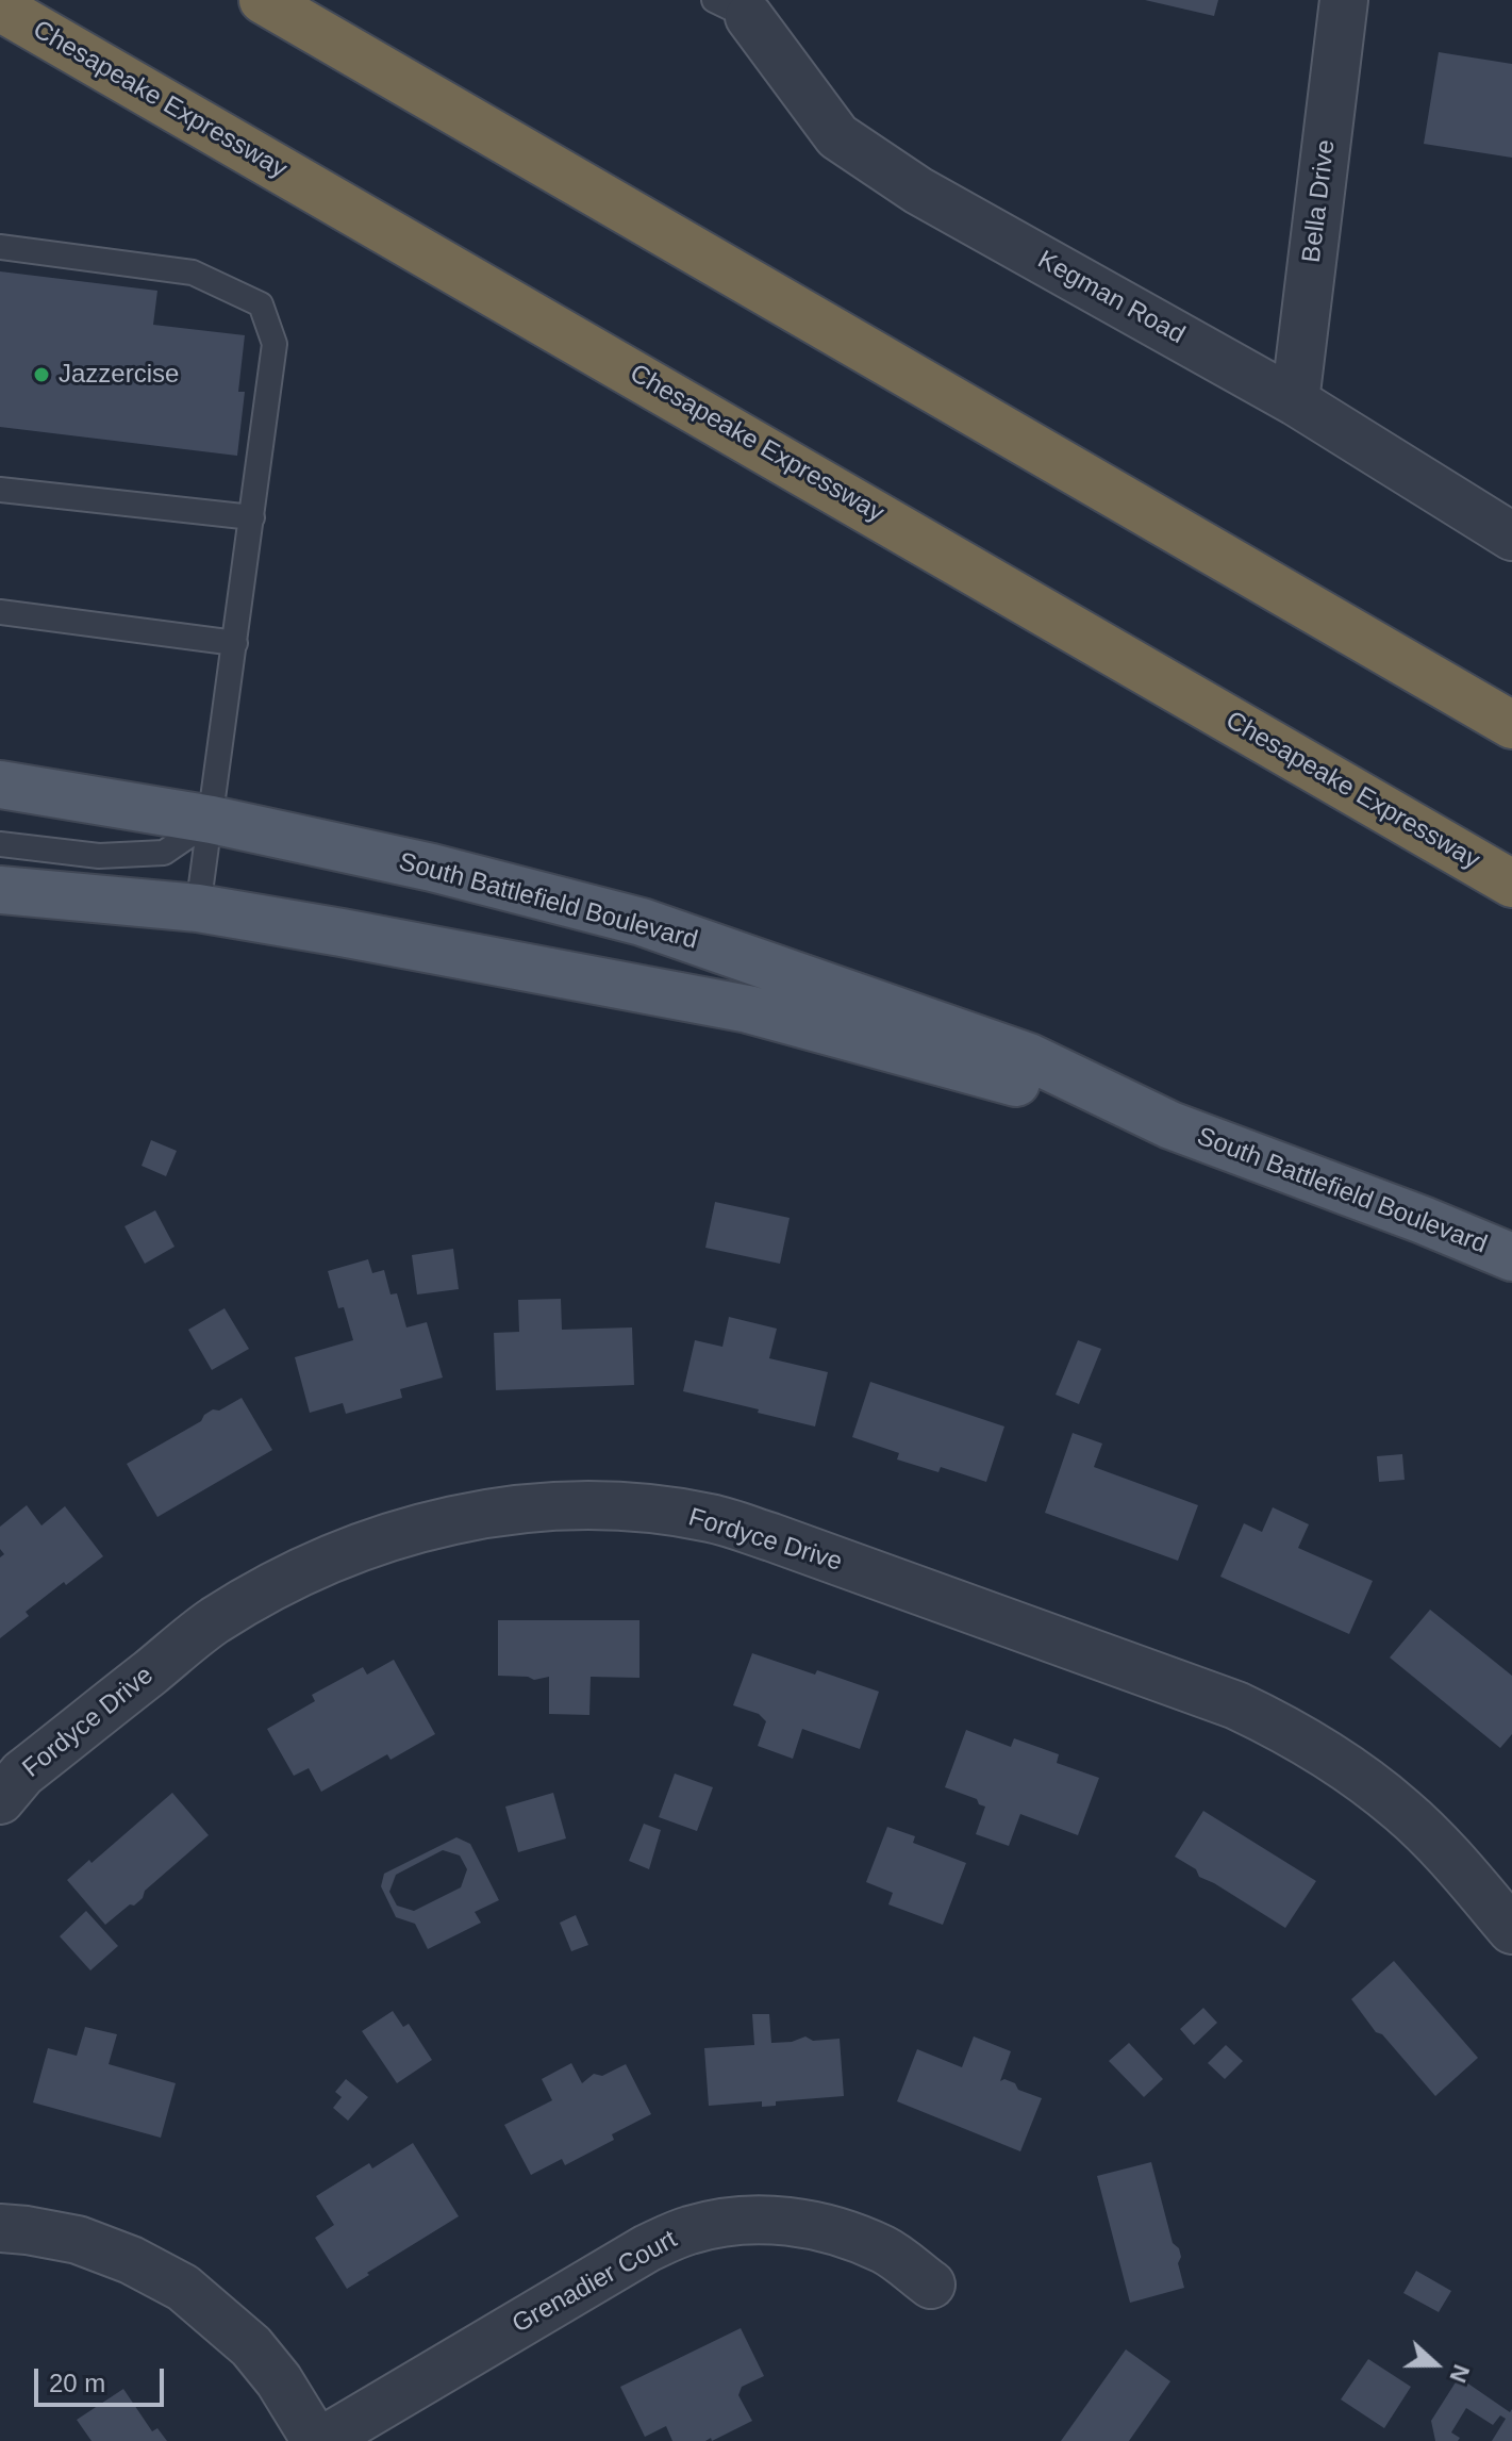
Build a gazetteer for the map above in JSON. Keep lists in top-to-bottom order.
{
  "streets": {
    "highway": ["Chesapeake Expressway"],
    "main road": ["South Battlefield Boulevard"],
    "street": [
      "Bella Drive",
      "Kegman Road",
      "Fordyce Drive",
      "Grenadier Court"
    ]
  },
  "crossings": [
    ["Bella Drive", "Kegman Road"]
  ],
  "places": ["Jazzercise"],
  "scale_bar": "20 m",
  "north": "right"
}
